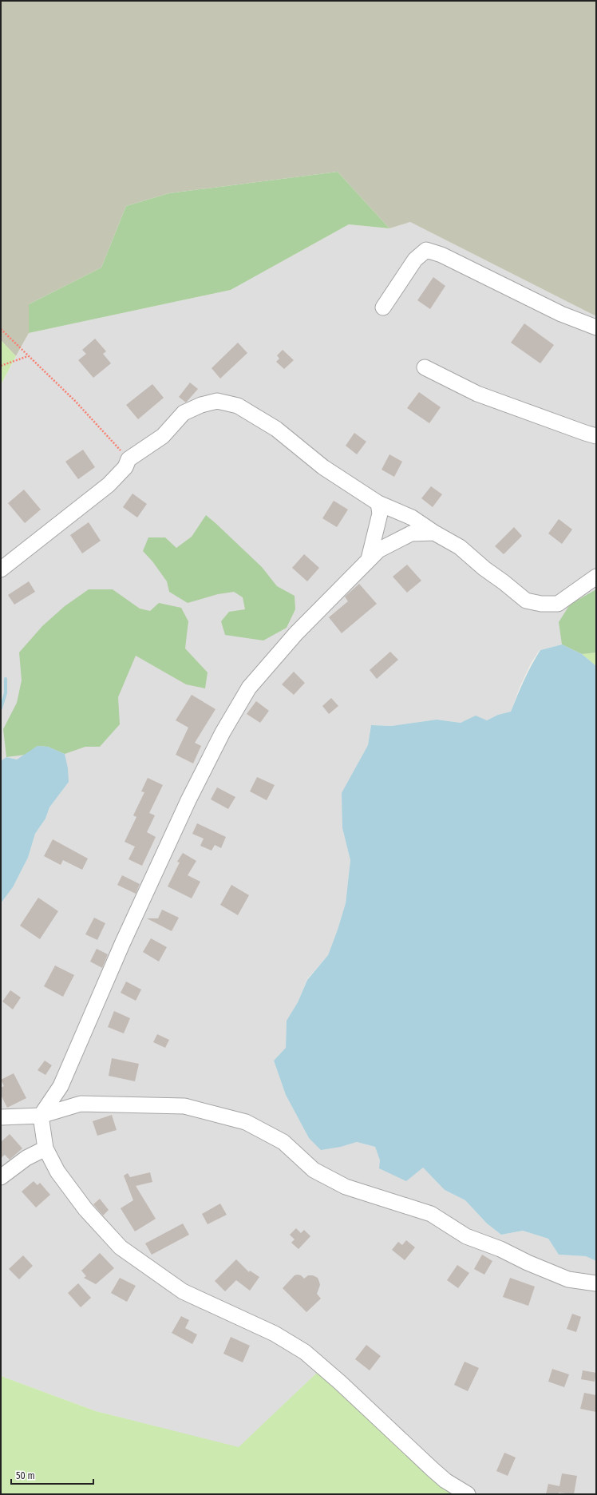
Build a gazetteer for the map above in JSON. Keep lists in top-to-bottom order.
{
  "scale_bar": "50 m"
}
